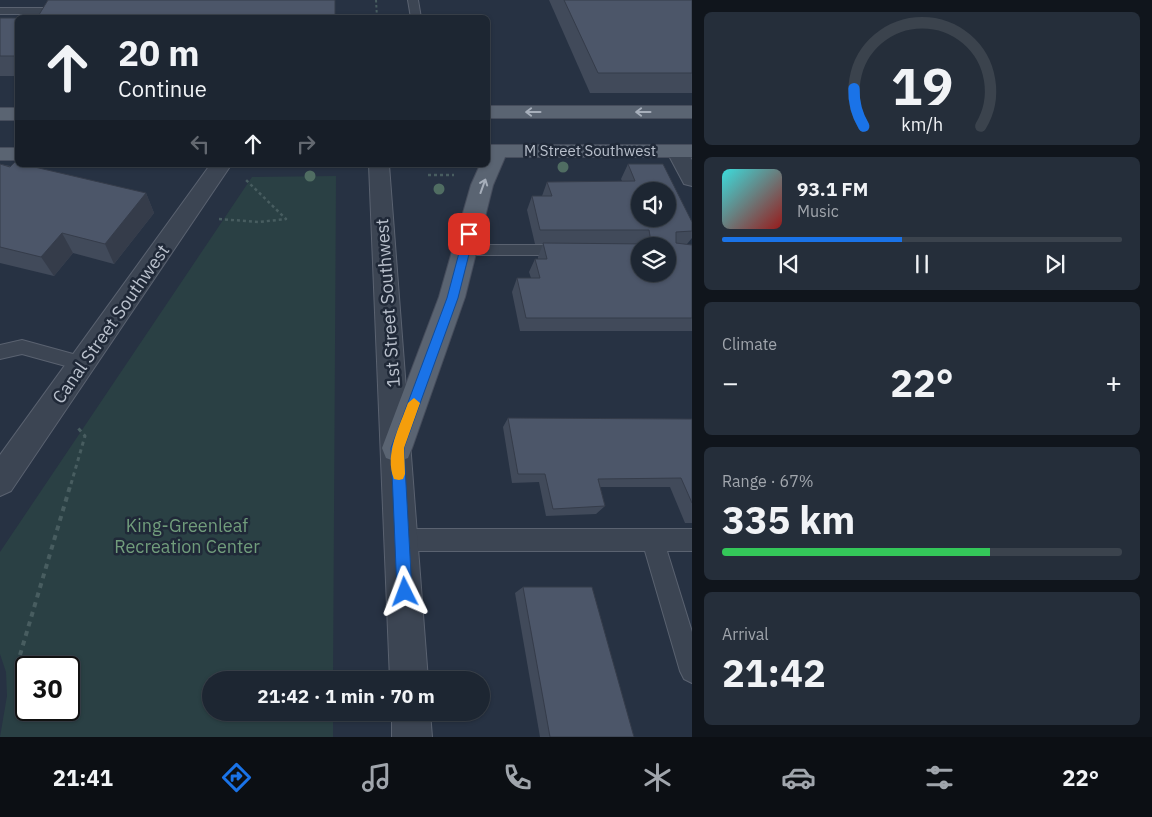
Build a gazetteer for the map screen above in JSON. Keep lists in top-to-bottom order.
{
  "streets": {
    "main road": ["M Street Southwest"],
    "street": ["1st Street Southwest", "Canal Street Southwest"]
  },
  "parks": ["King-Greenleaf Recreation Center"],
  "page": {
    "turn": ["20 m", "Continue"],
    "song": ["93.1 FM", "Music"],
    "tile": [
      "Climate",
      ["Range · 67%", "335 km"],
      ["Arrival", "21:42"]
    ],
    "heat": ["−", "22°", "+"],
    "limit": "30",
    "trip": "21:42 · 1 min · 70 m",
    "tabs": ["21:41", "22°"],
    "gauge": ["19", "km/h"]
  }
}
